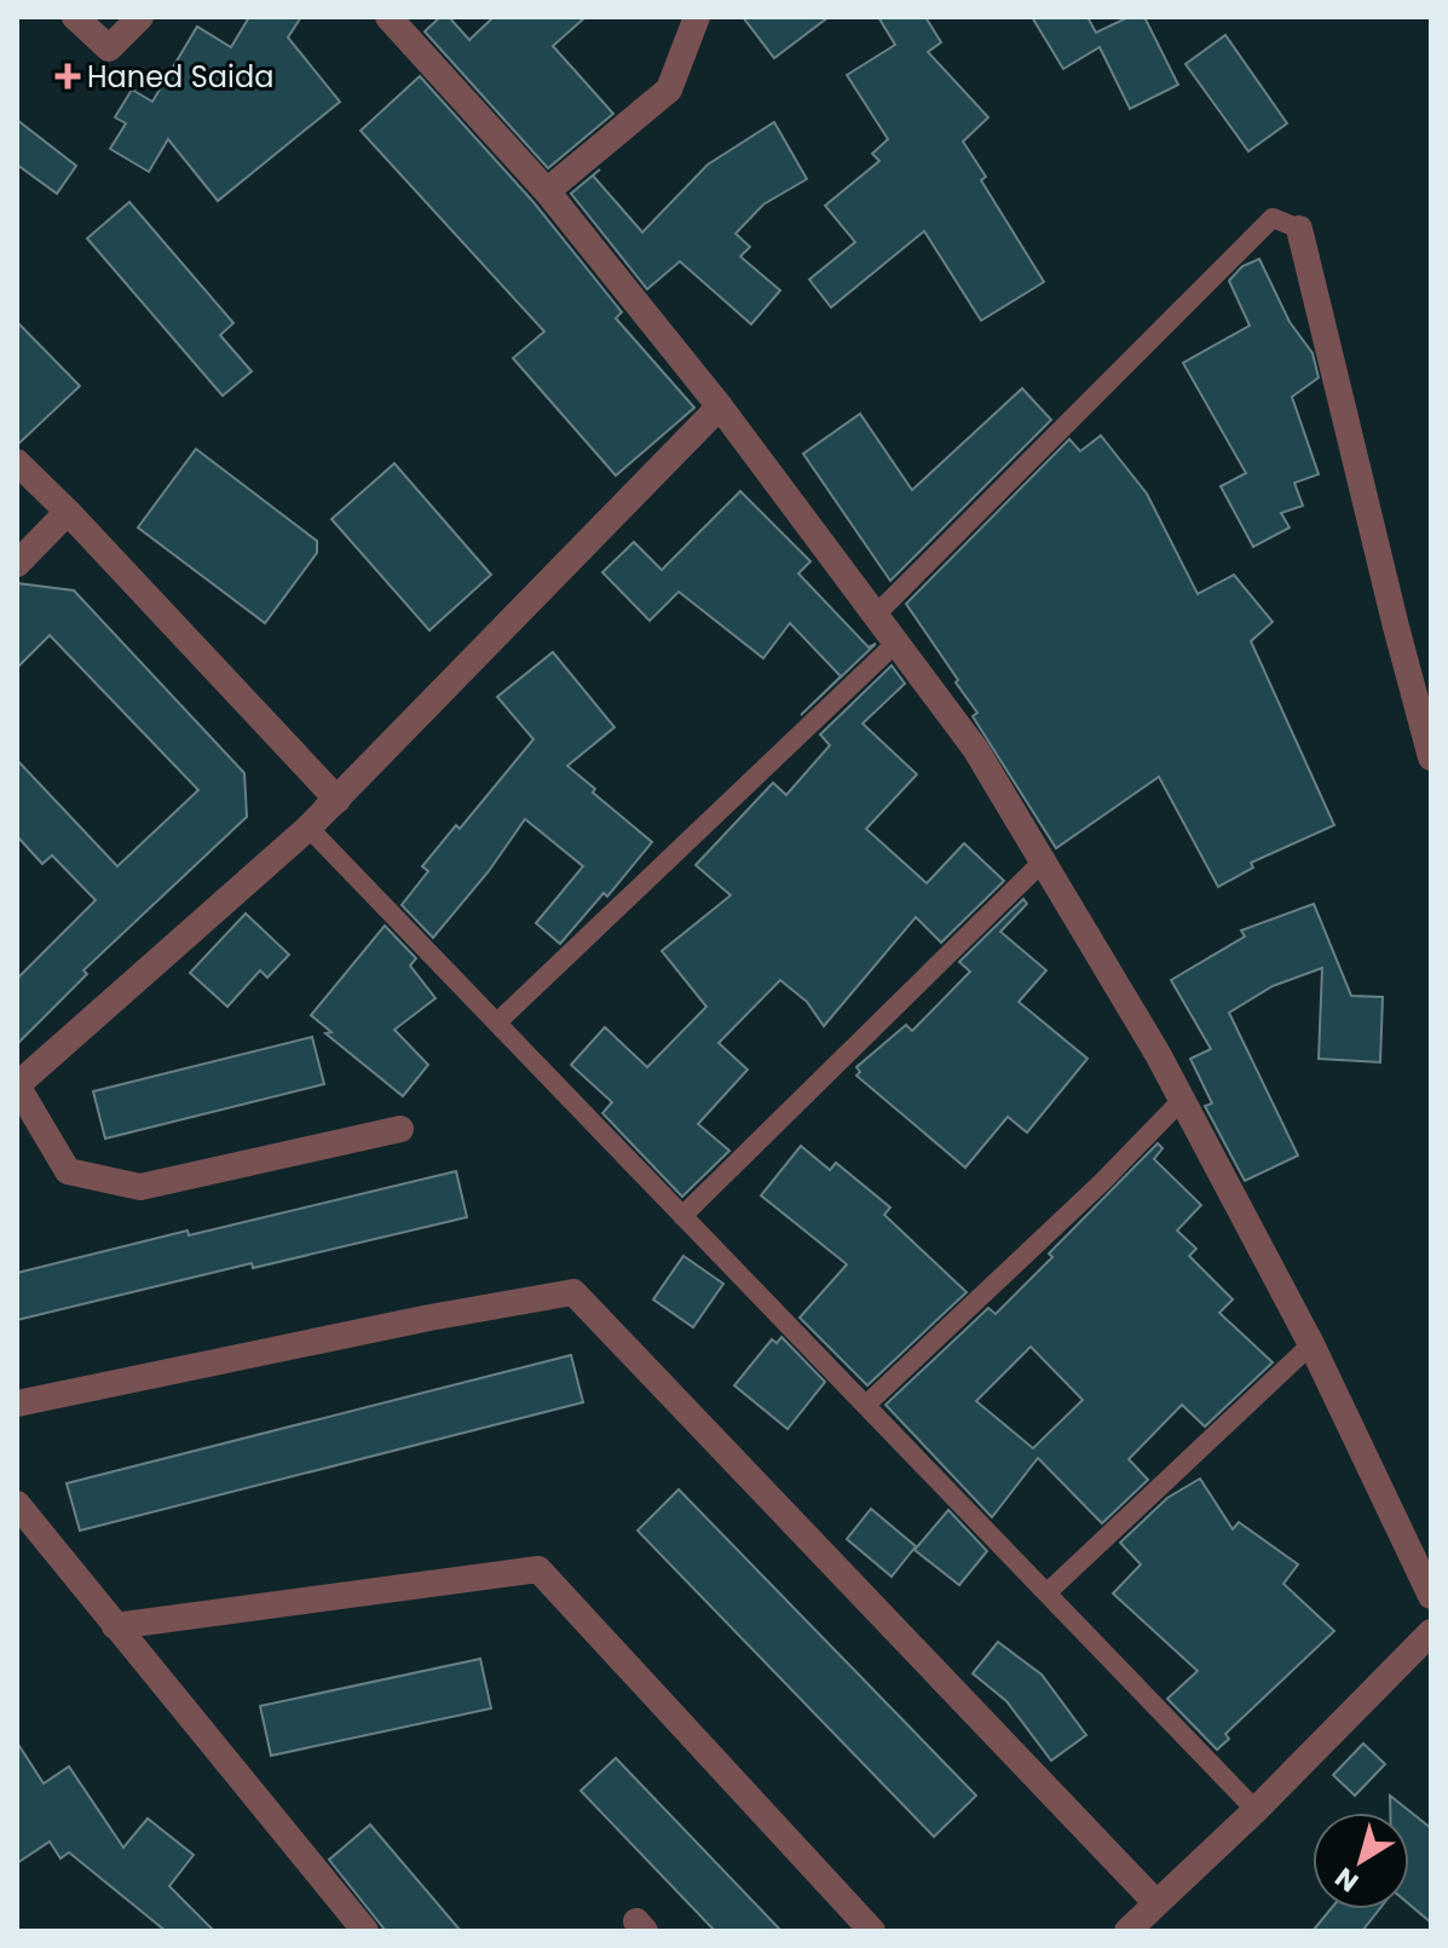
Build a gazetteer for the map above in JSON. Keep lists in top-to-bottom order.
{
  "places": {
    "health": ["Haned Saida"]
  },
  "north": "bottom left"
}
